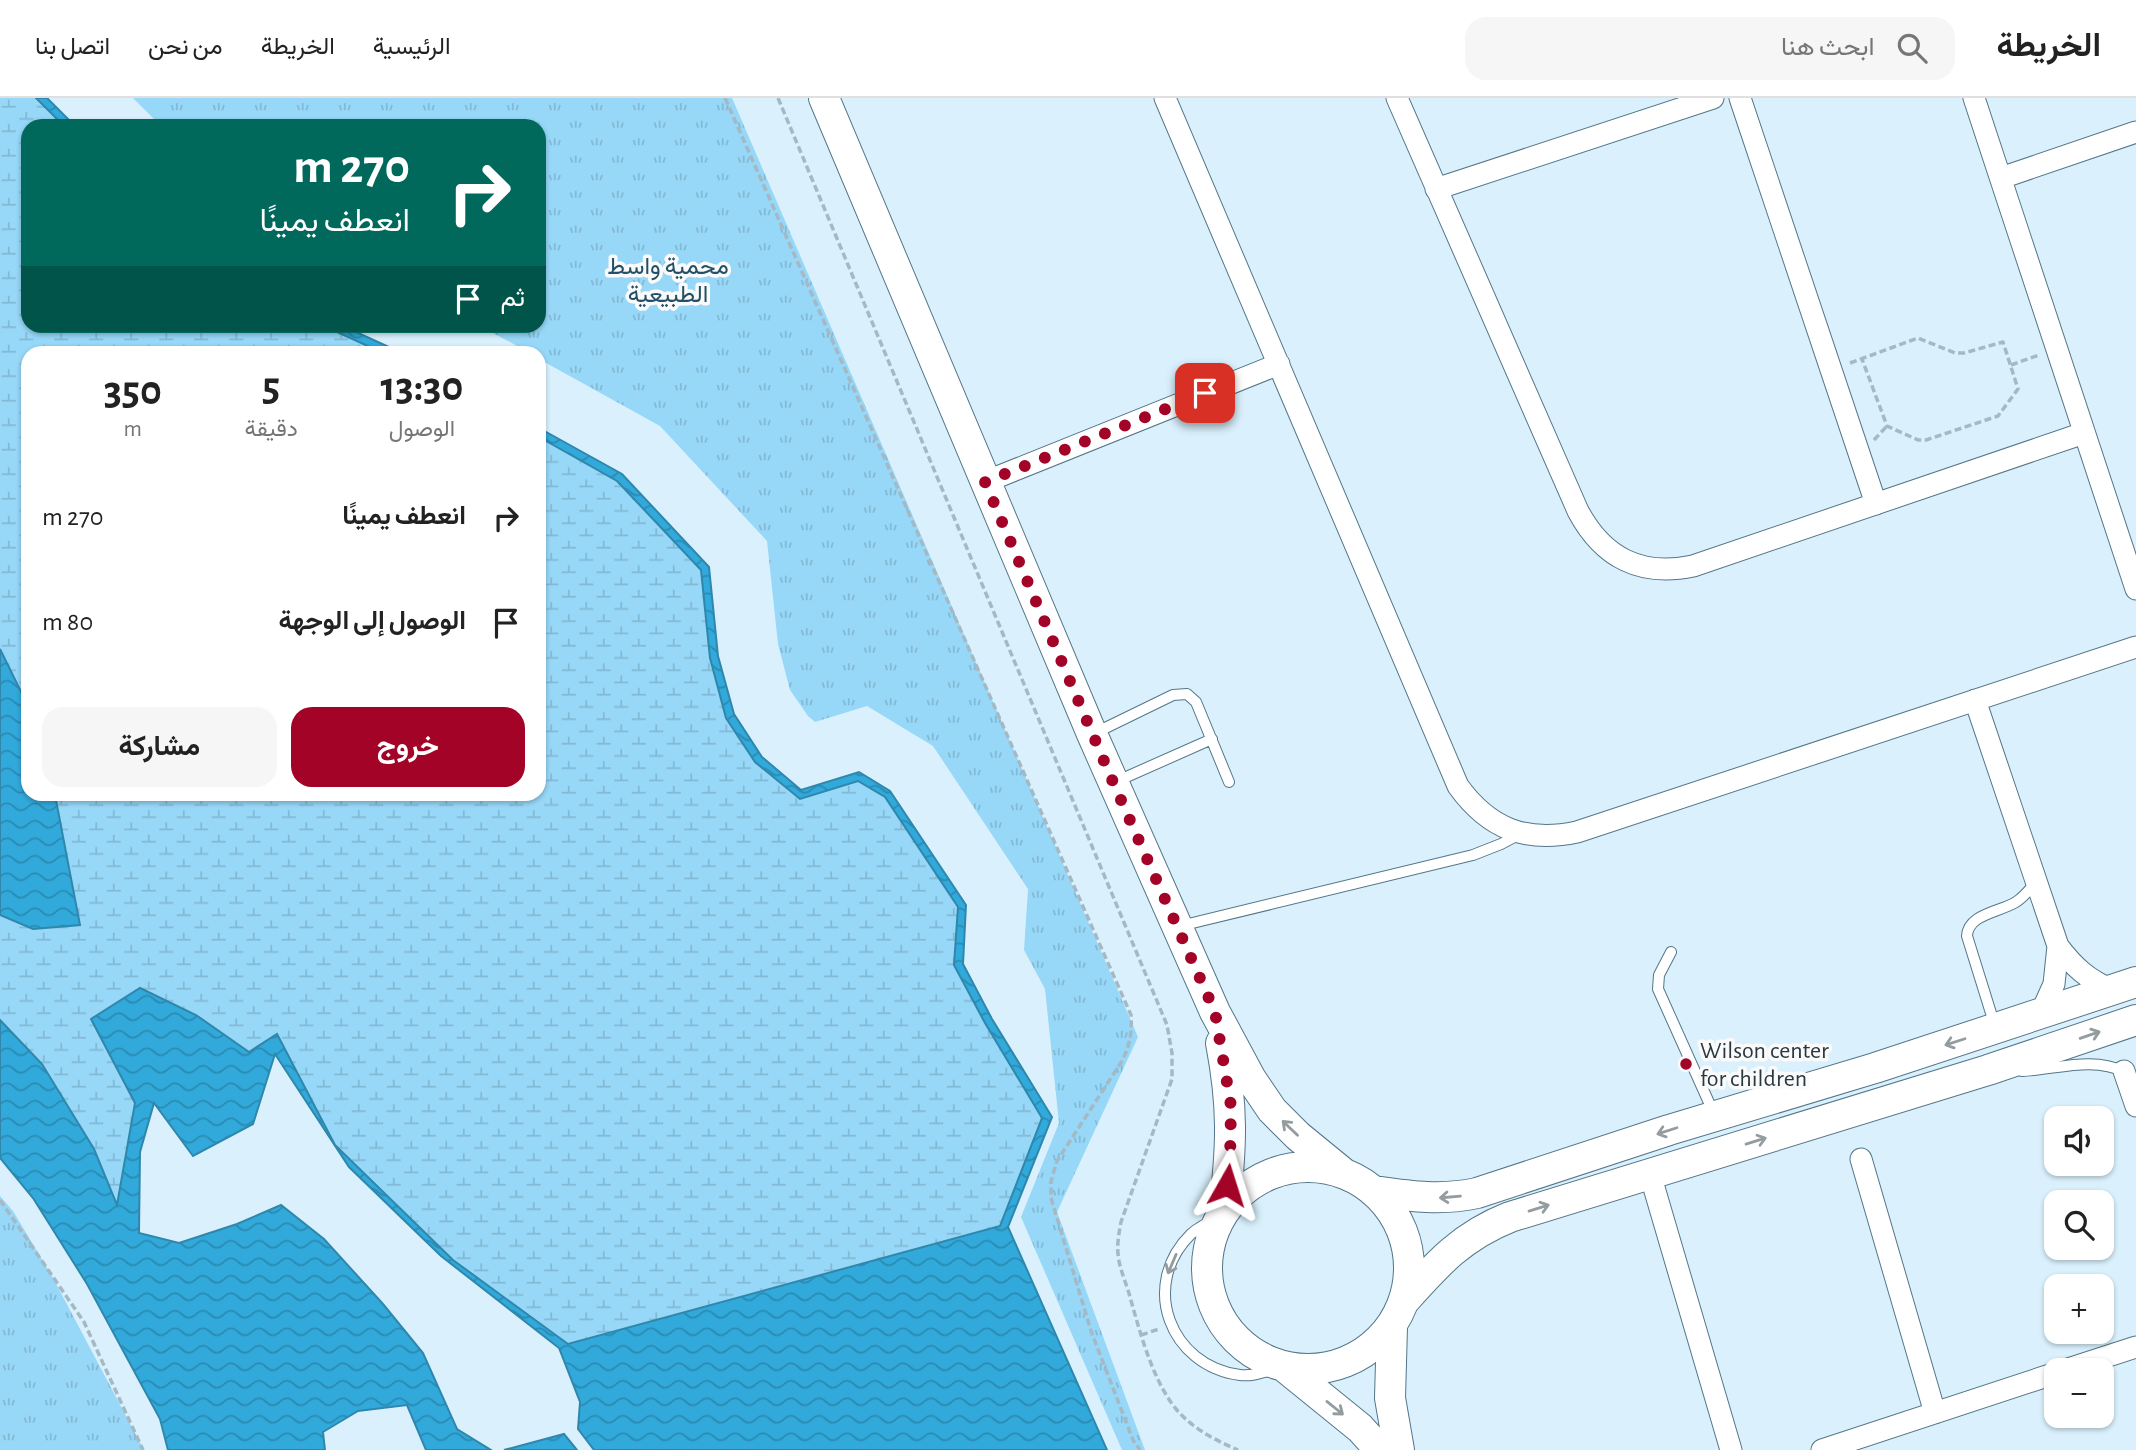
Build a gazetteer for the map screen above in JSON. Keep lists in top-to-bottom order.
{
  "parks": ["محمية واسط الطبيعية"],
  "places": ["Wilson center for children"],
  "page": {
    "header": "الخريطة",
    "search": "ابحث هنا",
    "nav": [
      "الرئيسية",
      "الخريطة",
      "من نحن",
      "اتصل بنا"
    ],
    "turn": ["270 m", "انعطف يمينًا"],
    "then": "ثم",
    "eta": [
      "13:30",
      "الوصول",
      "5",
      "دقيقة",
      "350",
      "m"
    ],
    "list": [
      {
        "name": "انعطف يمينًا",
        "value": "270 m"
      },
      {
        "name": "الوصول إلى الوجهة",
        "value": "80 m"
      }
    ],
    "buttons": ["خروج", "مشاركة"],
    "map_buttons": ["+", "−"]
  }
}
